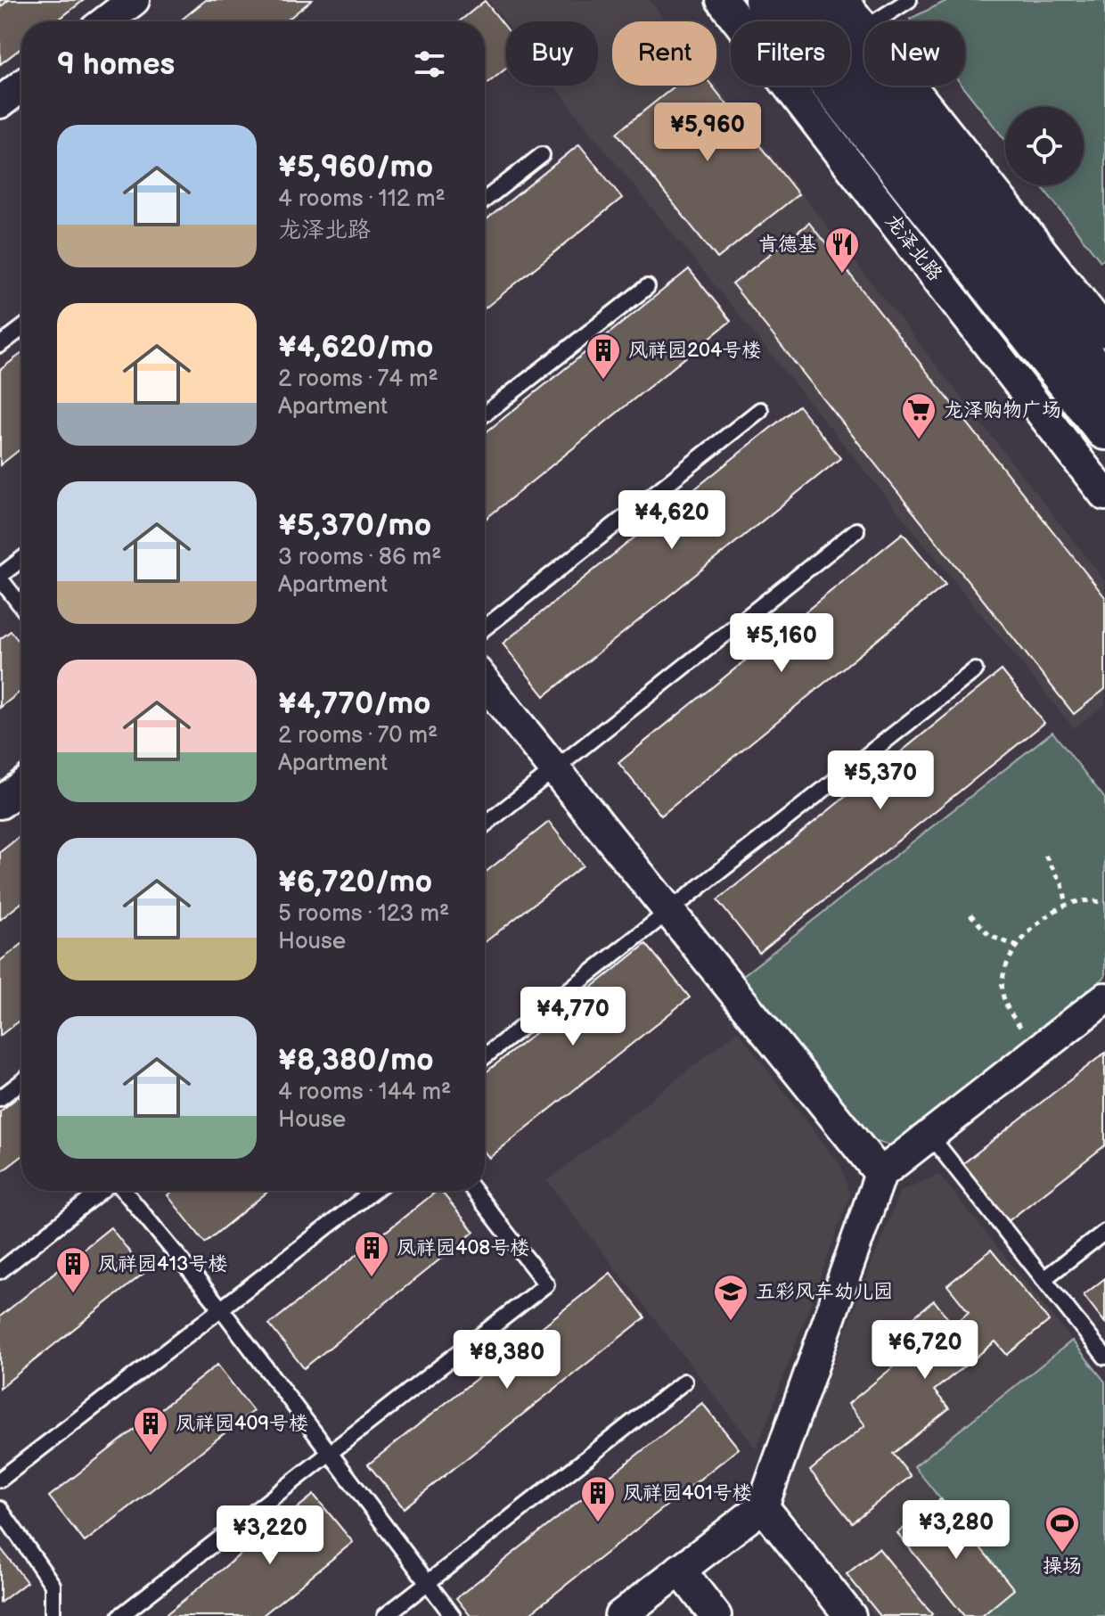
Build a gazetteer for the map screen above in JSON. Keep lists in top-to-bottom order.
{
  "streets": {
    "main road": ["龙泽北路"]
  },
  "places": {
    "restaurant": ["肯德基"],
    "building": [
      "风祥园204号楼",
      "凤祥园408号楼",
      "凤祥园413号楼",
      "凤祥园409号楼",
      "凤祥园401号楼"
    ],
    "supermarket": ["龙泽购物广场"],
    "school or university": ["五彩风车幼儿园"],
    "sports": ["操场"]
  },
  "page": {
    "chip": [
      "Buy",
      "Rent",
      "Filters",
      "New"
    ],
    "heading": "9 homes",
    "price": [
      "¥5,960",
      "¥4,620",
      "¥5,160",
      "¥5,370",
      "¥4,770",
      "¥6,720",
      "¥8,380",
      "¥3,280",
      "¥3,220"
    ],
    "list": [
      {
        "name": "¥5,960/mo",
        "note": "4 rooms · 112 m² · 龙泽北路"
      },
      {
        "name": "¥4,620/mo",
        "note": "2 rooms · 74 m² · Apartment"
      },
      {
        "name": "¥5,370/mo",
        "note": "3 rooms · 86 m² · Apartment"
      },
      {
        "name": "¥4,770/mo",
        "note": "2 rooms · 70 m² · Apartment"
      },
      {
        "name": "¥6,720/mo",
        "note": "5 rooms · 123 m² · House"
      },
      {
        "name": "¥8,380/mo",
        "note": "4 rooms · 144 m² · House"
      }
    ]
  }
}
